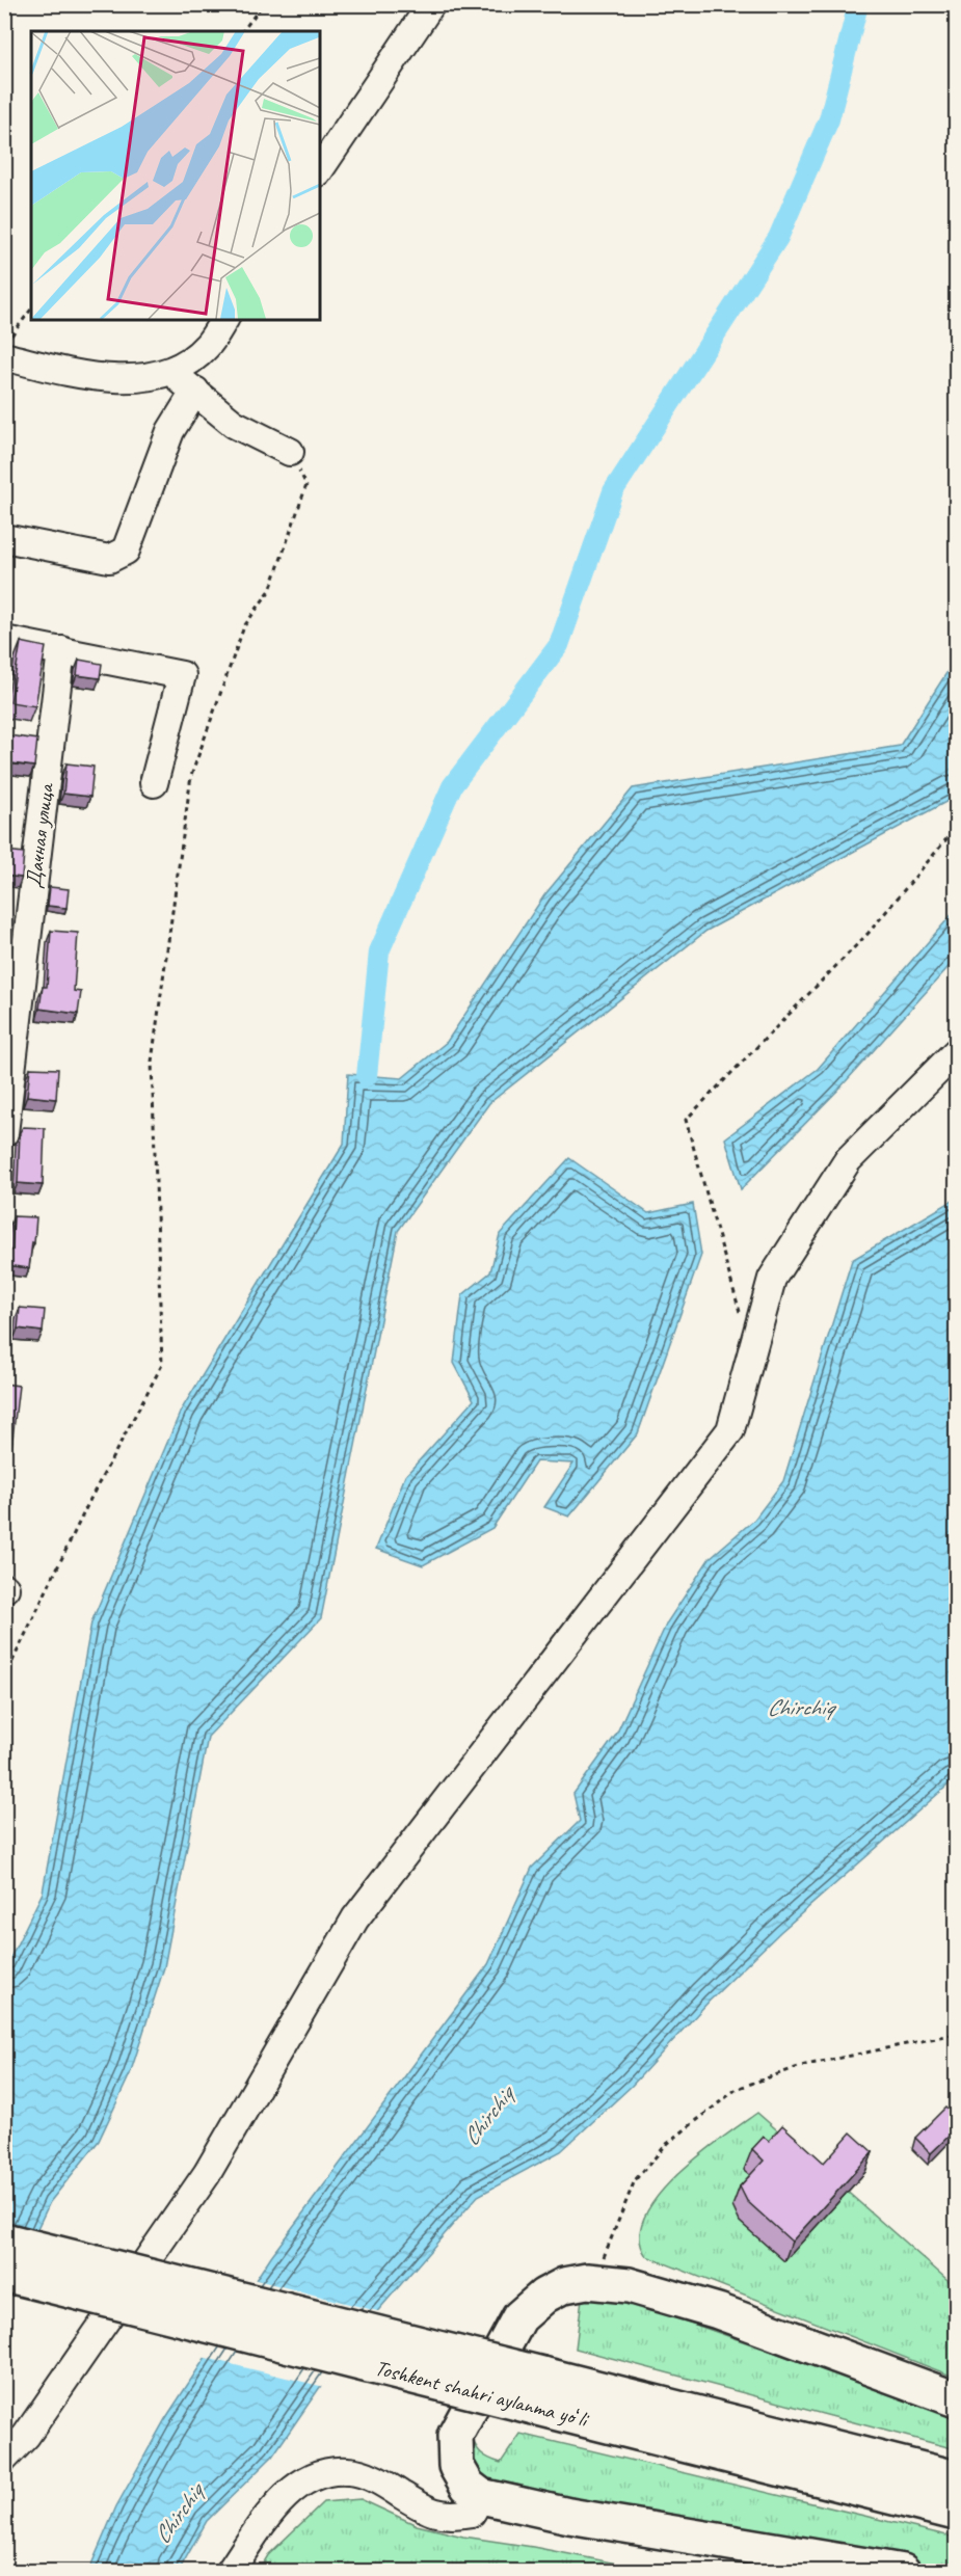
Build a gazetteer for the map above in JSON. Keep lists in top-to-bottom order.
{
  "streets": {
    "highway": ["Toshkent shahri aylanma yoʻli"],
    "street": ["Дачная улица"]
  },
  "water": ["Chirchiq"]
}
